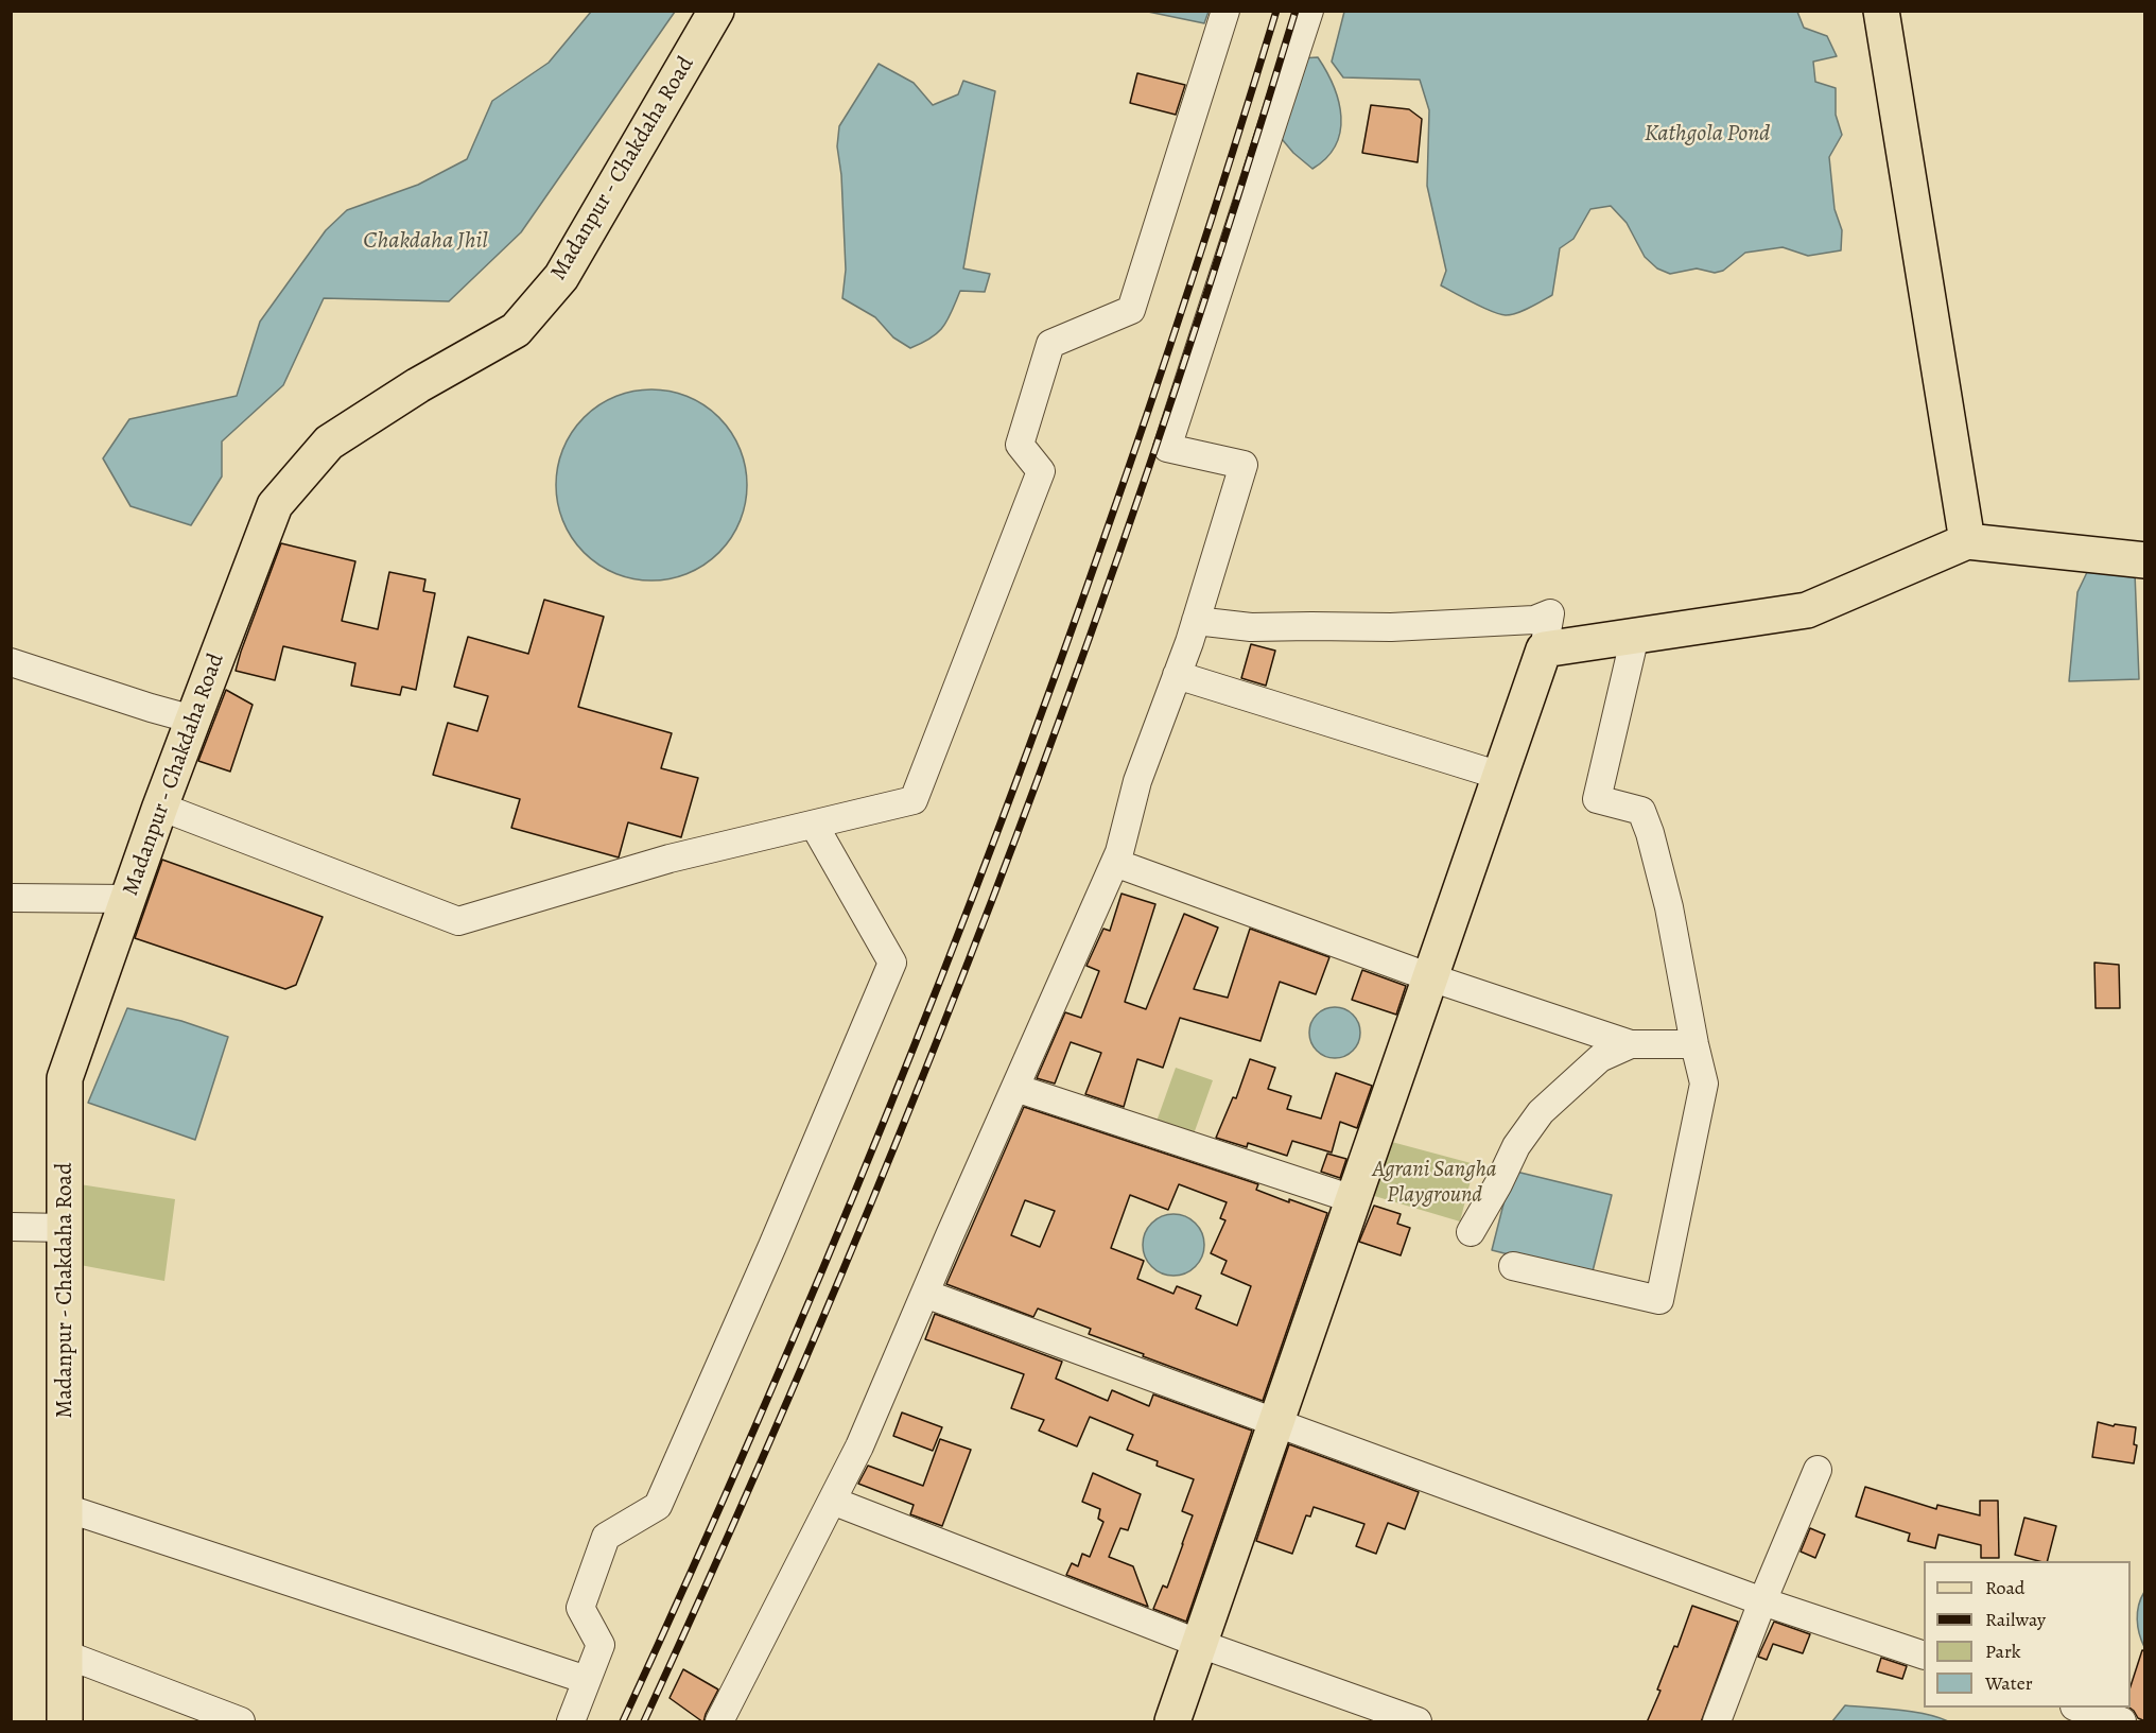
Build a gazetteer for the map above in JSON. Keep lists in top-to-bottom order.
{
  "streets": {
    "main road": ["Madanpur - Chakdaha Road"]
  },
  "water": ["Kathgola Pond", "Chakdaha Jhil"],
  "parks": ["Agrani Sangha Playground"],
  "legend": [
    "Road",
    "Railway",
    "Park",
    "Water"
  ]
}
